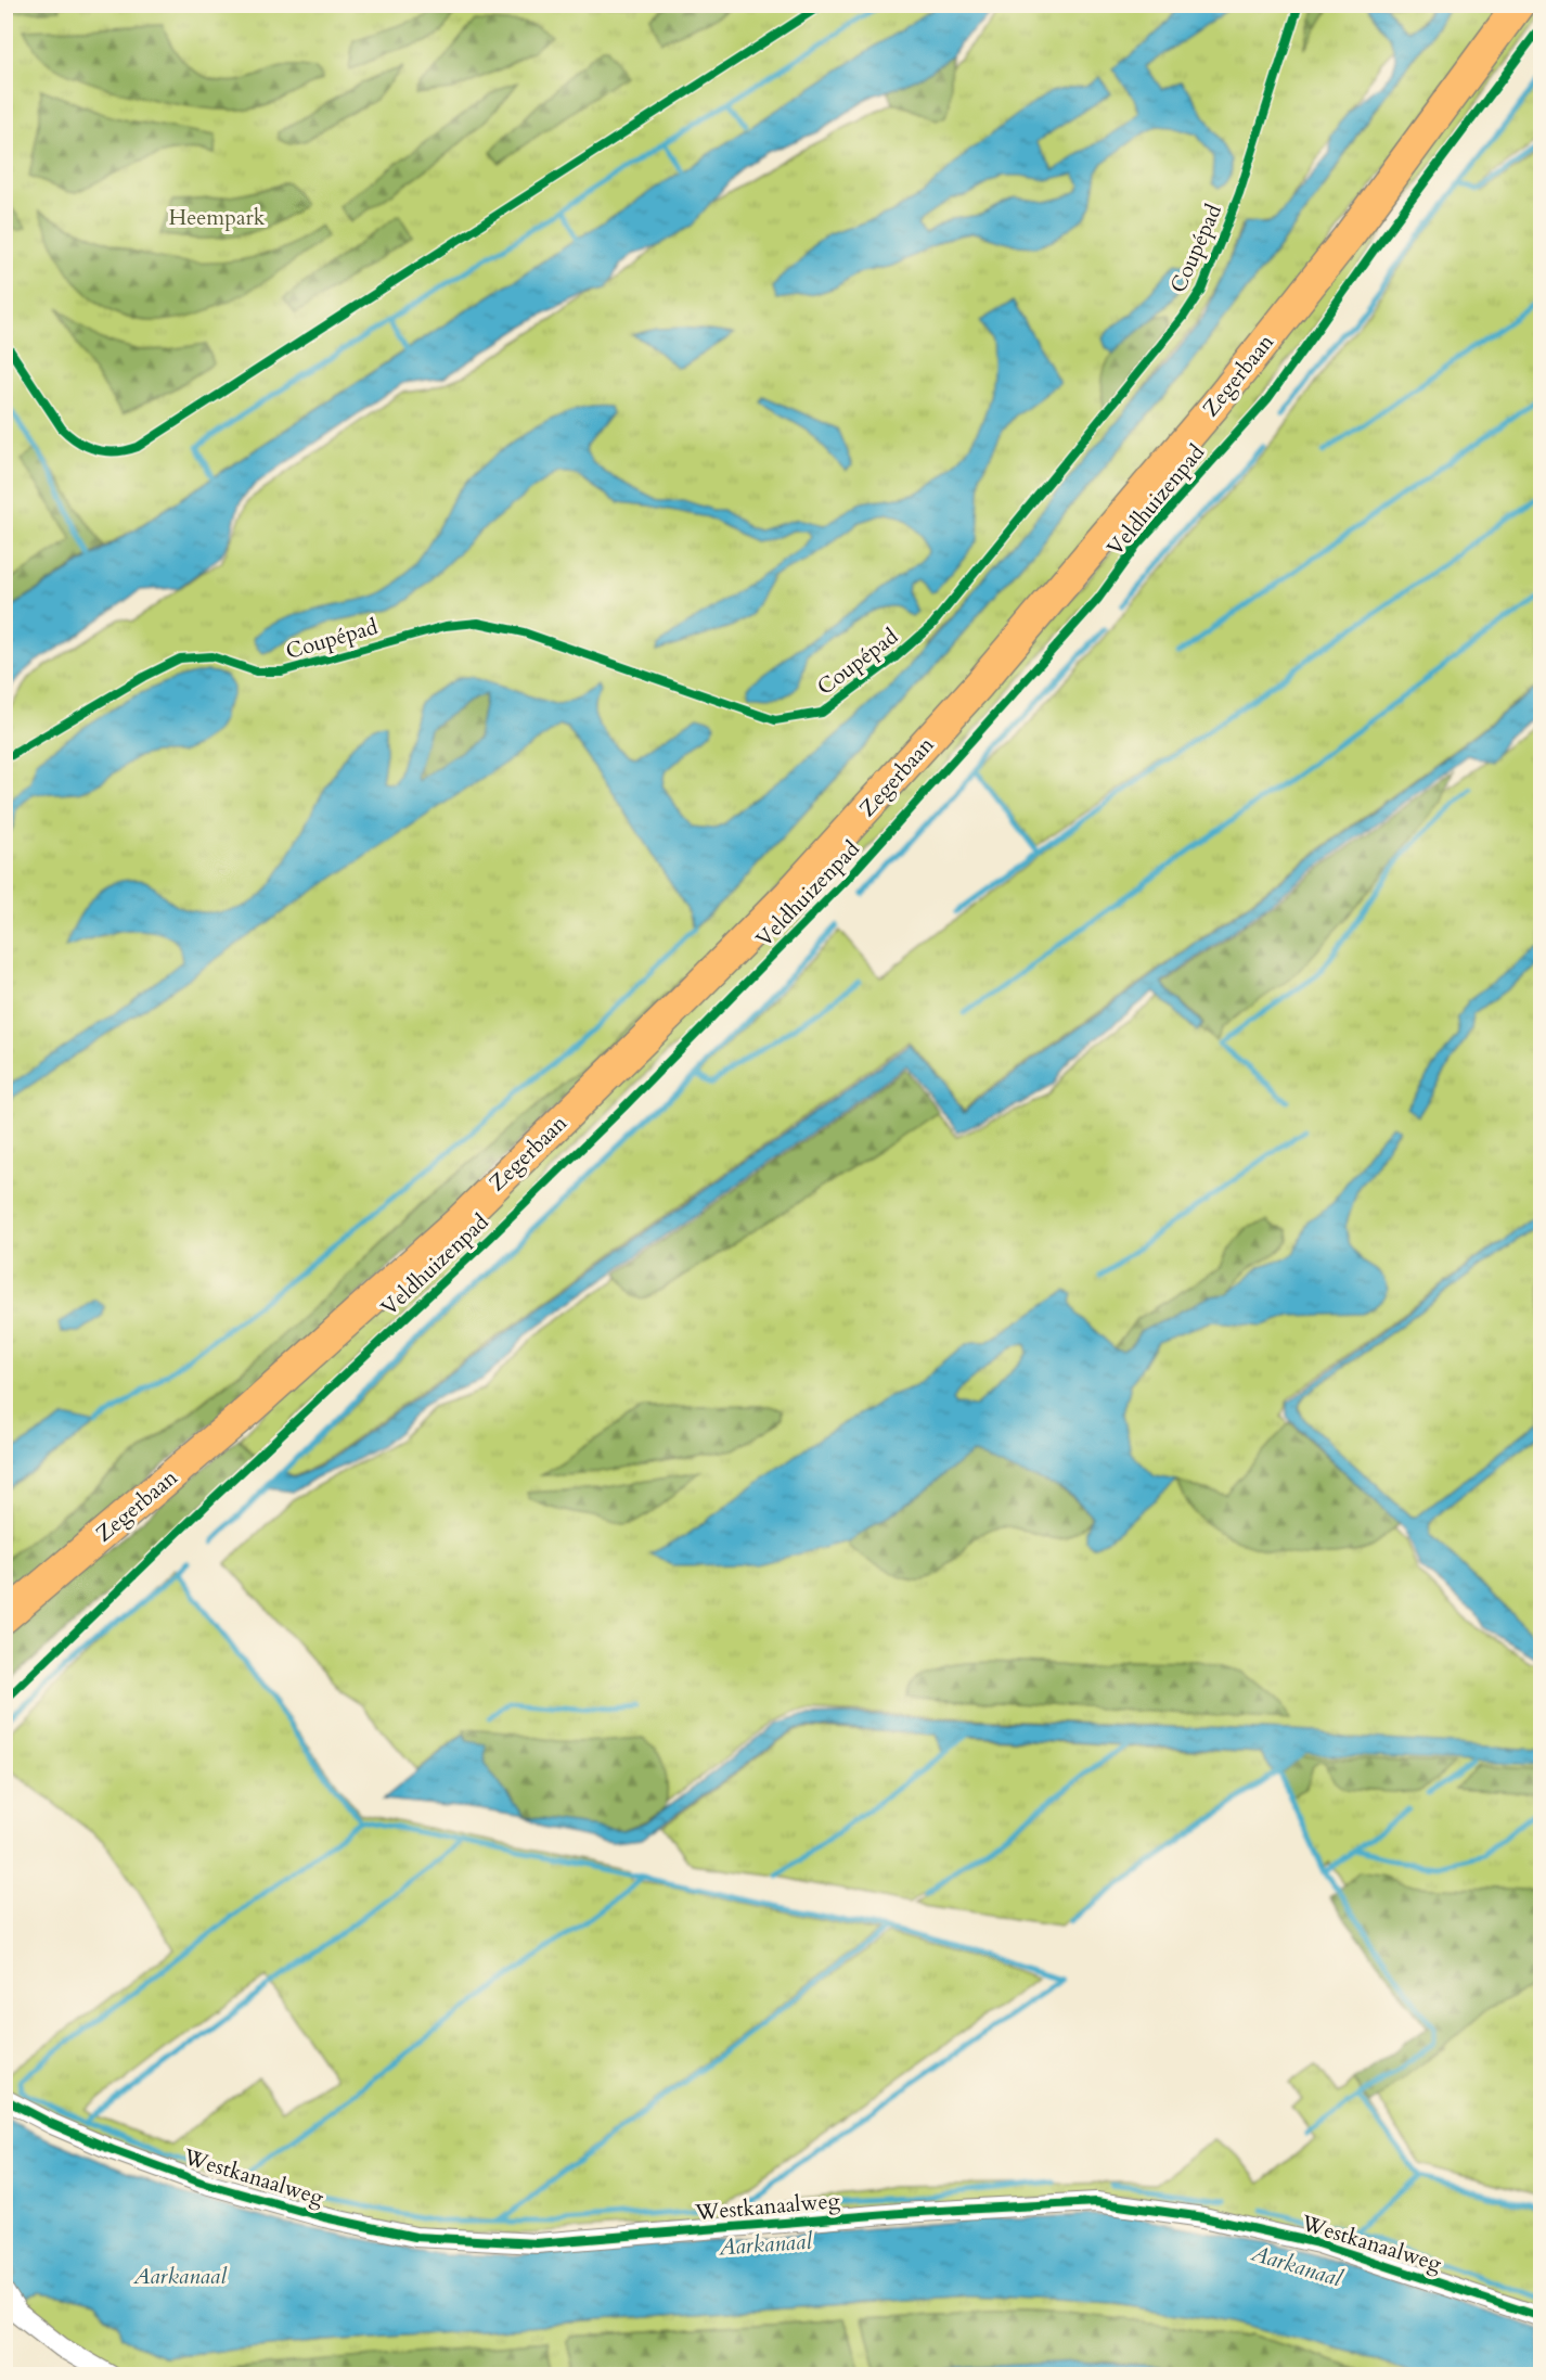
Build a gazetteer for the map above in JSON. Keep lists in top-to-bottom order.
{
  "streets": {
    "main road": ["Zegerbaan"],
    "street": ["Westkanaalweg"],
    "cycle path": ["Coupépad", "Veldhuizenpad"]
  },
  "water": ["Aarkanaal"],
  "parks": ["Heempark"]
}
